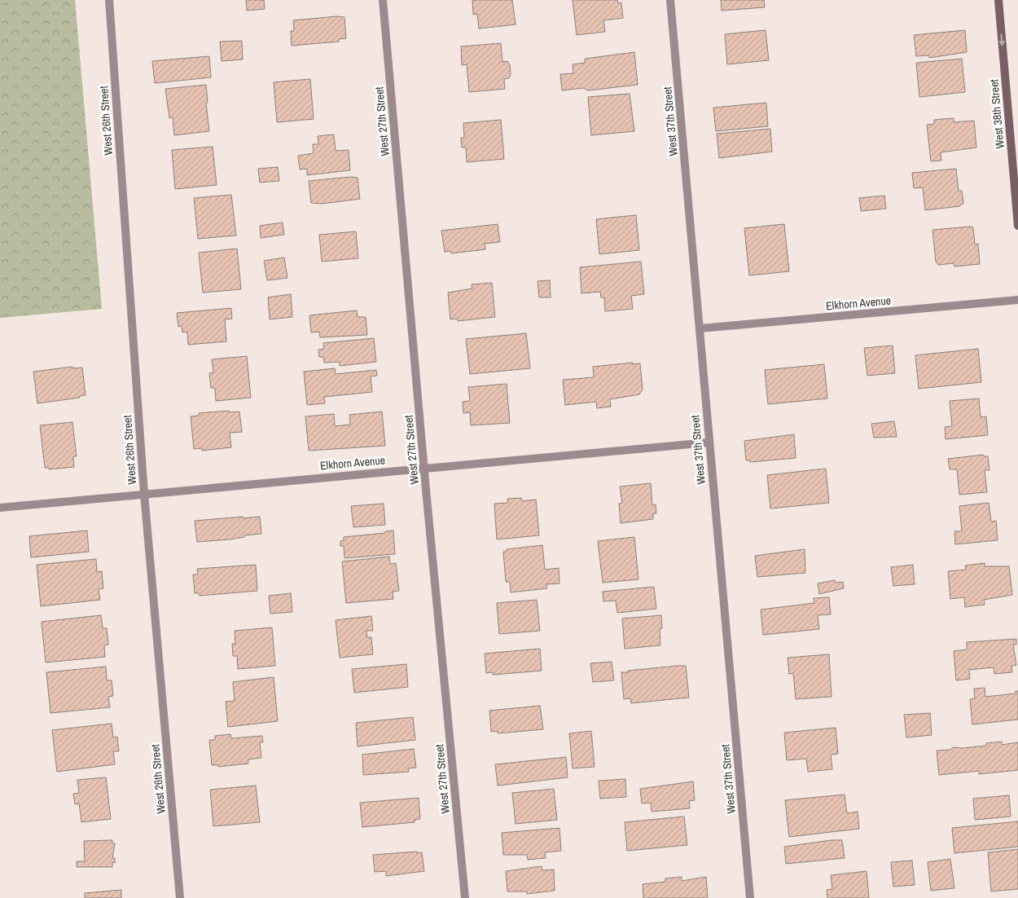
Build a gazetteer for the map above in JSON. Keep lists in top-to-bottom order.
{
  "streets": {
    "street": [
      "West 38th Street",
      "West 26th Street",
      "West 27th Street",
      "West 37th Street",
      "Elkhorn Avenue"
    ]
  },
  "crossings": [
    ["West 26th Street", "Elkhorn Avenue"],
    ["West 27th Street", "Elkhorn Avenue"],
    ["West 37th Street", "Elkhorn Avenue"]
  ],
  "one_way": ["West 38th Street"]
}
